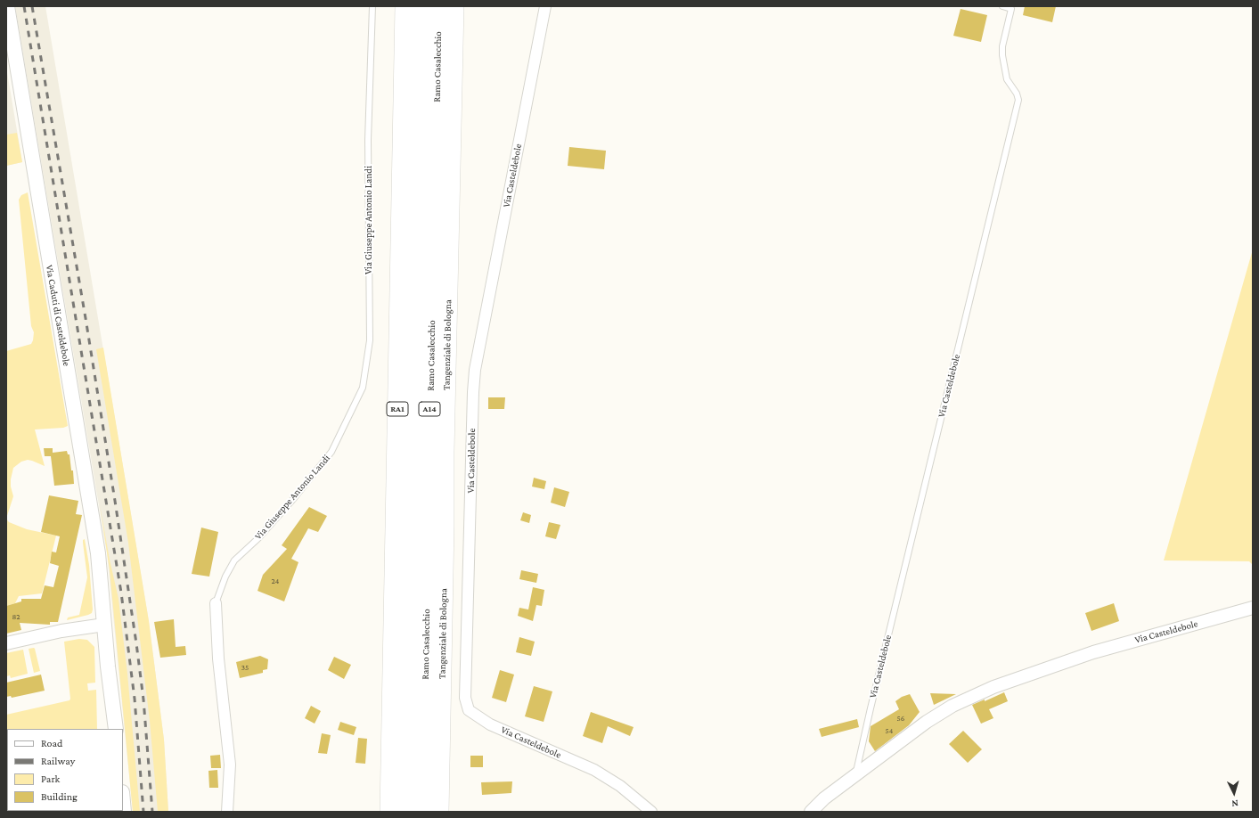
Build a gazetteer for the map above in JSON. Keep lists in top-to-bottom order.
{
  "streets": {
    "highway": [
      "Ramo Casalecchio",
      "Tangenziale di Bologna",
      "RA1",
      "A14"
    ],
    "main road": ["Via Caduti di Casteldebole"],
    "street": ["Via Casteldebole", "Via Giuseppe Antonio Landi"]
  },
  "house_numbers": [
    "24",
    "82",
    "35",
    "56",
    "54"
  ],
  "legend": [
    "Road",
    "Railway",
    "Park",
    "Building"
  ],
  "north": "bottom"
}
